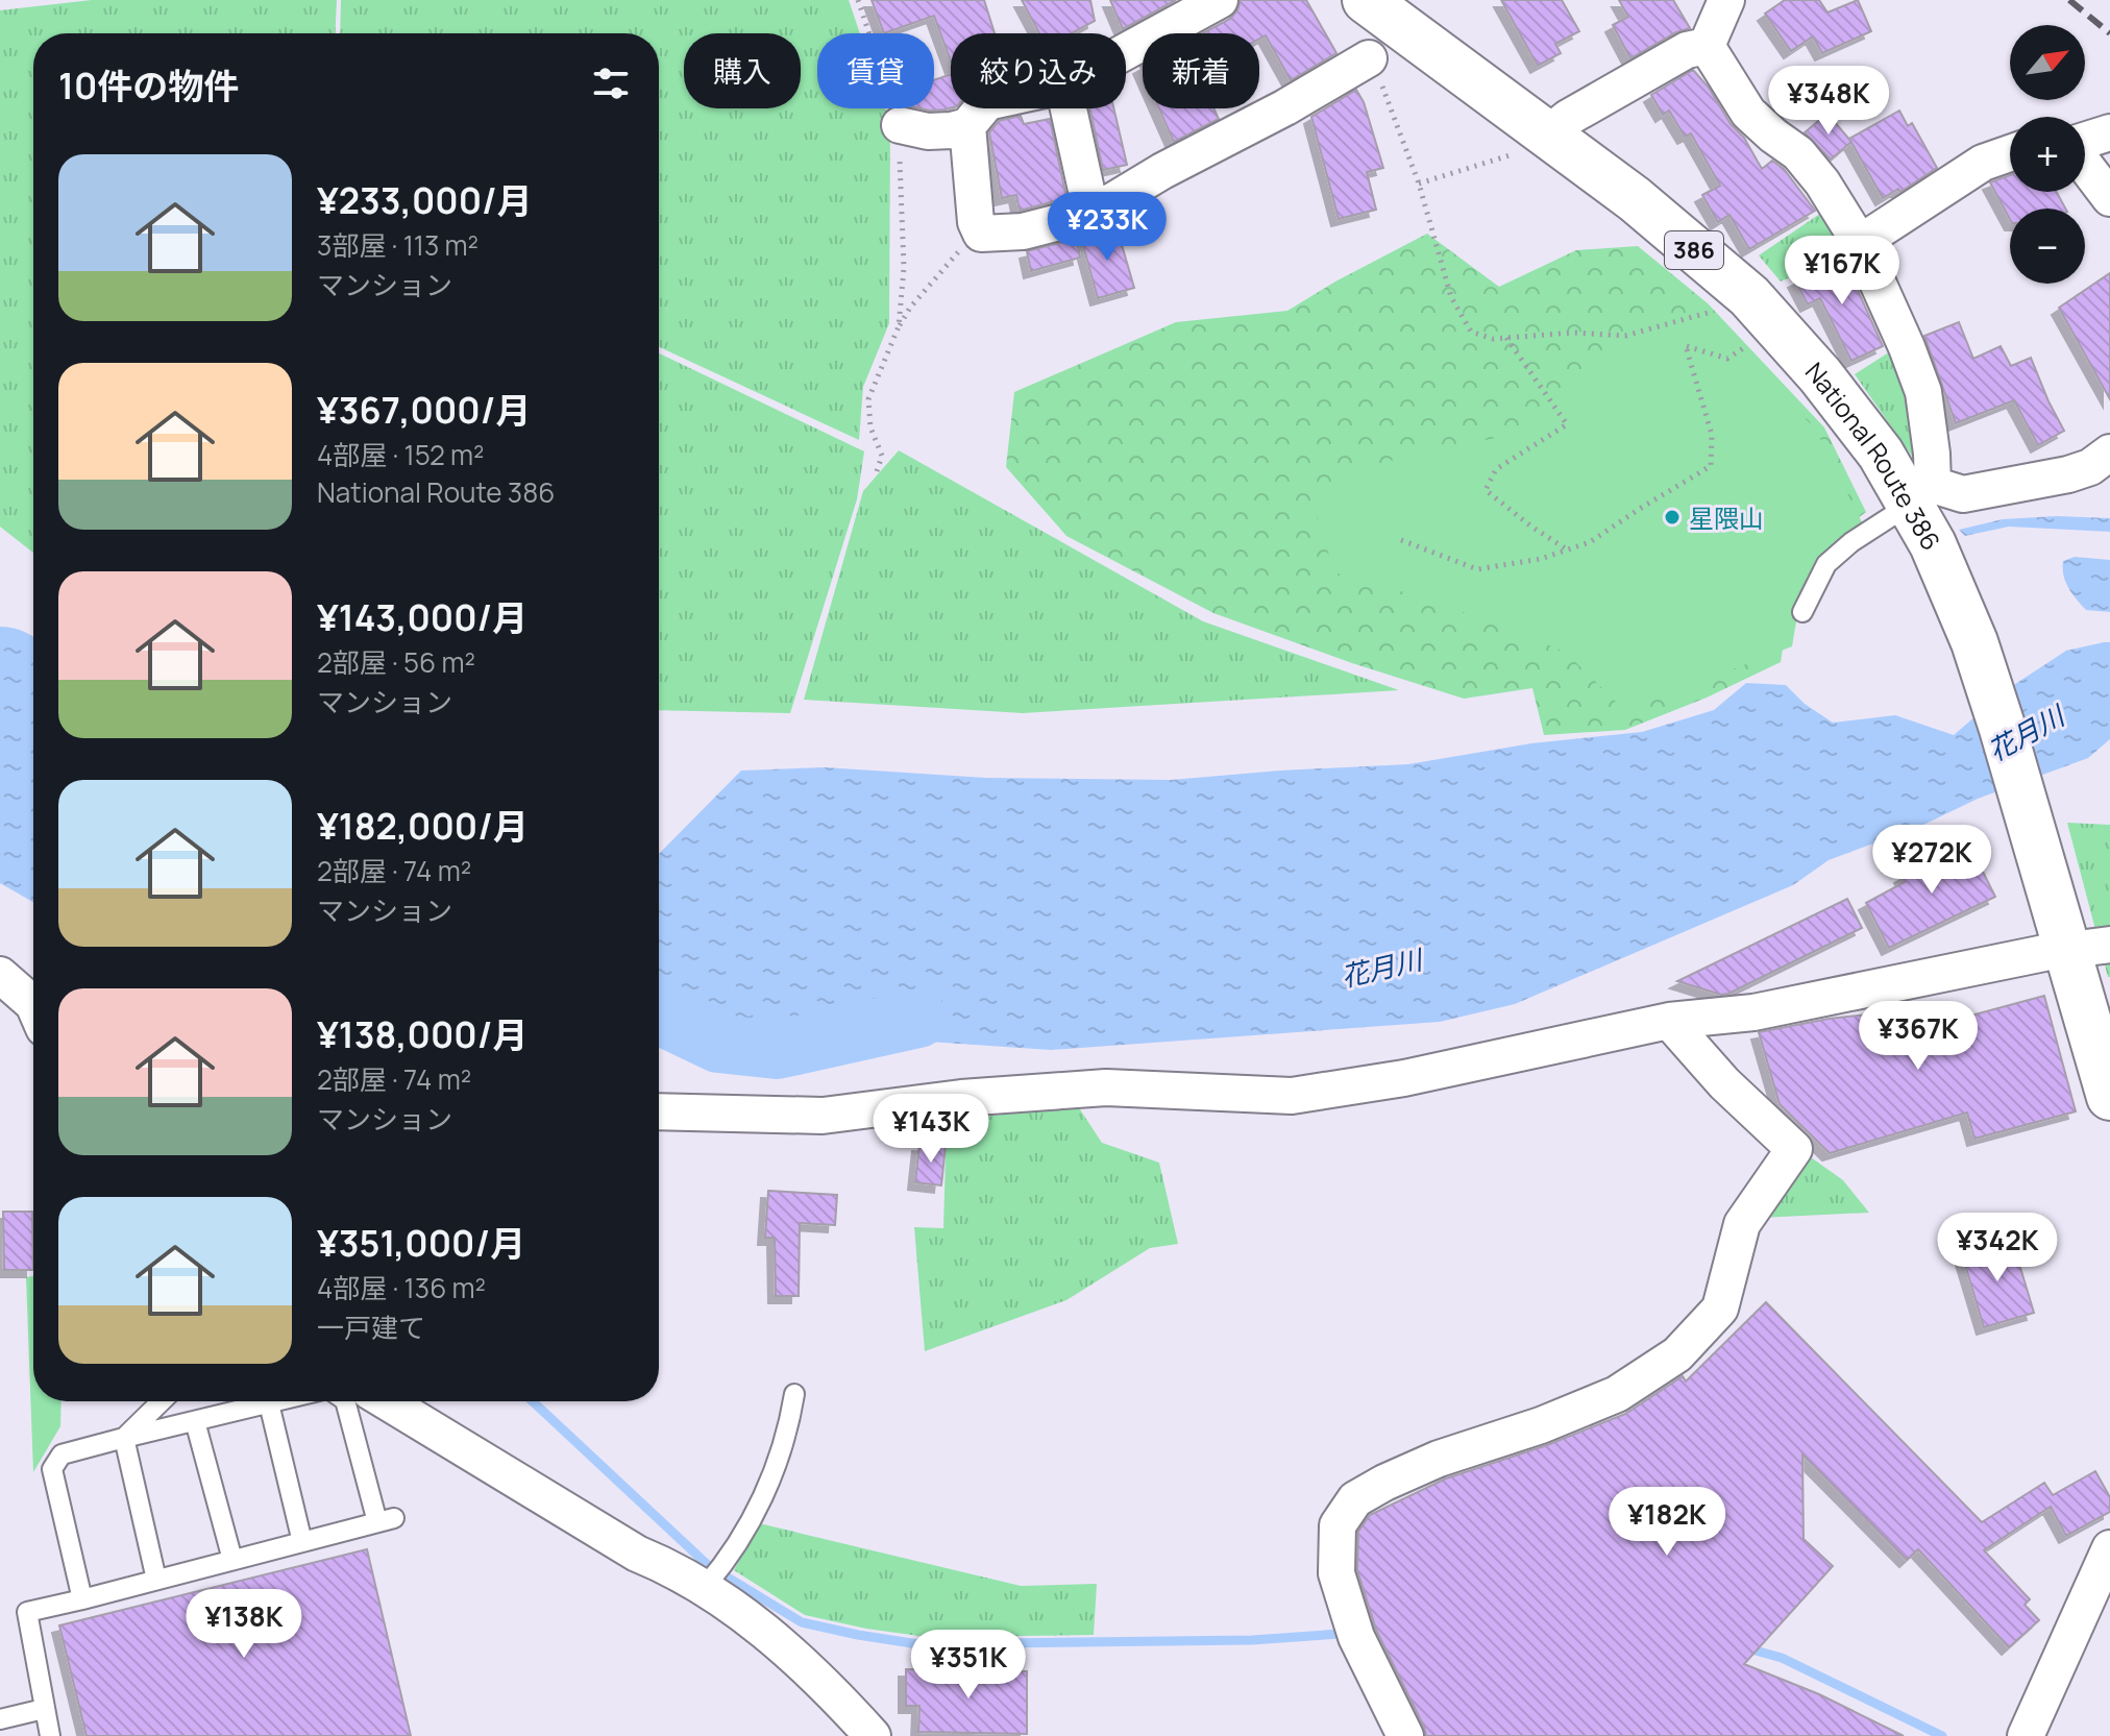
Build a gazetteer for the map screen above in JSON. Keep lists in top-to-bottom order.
{
  "streets": {
    "highway": ["386", "National Route 386"]
  },
  "water": ["花月川"],
  "places": ["星隈山"],
  "north": "top right",
  "page": {
    "map_buttons": ["+", "−"],
    "chip": [
      "購入",
      "賃貸",
      "絞り込み",
      "新着"
    ],
    "heading": "10件の物件",
    "price": [
      "¥348K",
      "¥233K",
      "¥167K",
      "¥272K",
      "¥367K",
      "¥143K",
      "¥342K",
      "¥182K",
      "¥138K",
      "¥351K"
    ],
    "list": [
      {
        "name": "¥233,000/月",
        "note": "3部屋 · 113 m² · マンション"
      },
      {
        "name": "¥367,000/月",
        "note": "4部屋 · 152 m² · National Route 386"
      },
      {
        "name": "¥143,000/月",
        "note": "2部屋 · 56 m² · マンション"
      },
      {
        "name": "¥182,000/月",
        "note": "2部屋 · 74 m² · マンション"
      },
      {
        "name": "¥138,000/月",
        "note": "2部屋 · 74 m² · マンション"
      },
      {
        "name": "¥351,000/月",
        "note": "4部屋 · 136 m² · 一戸建て"
      }
    ]
  }
}
